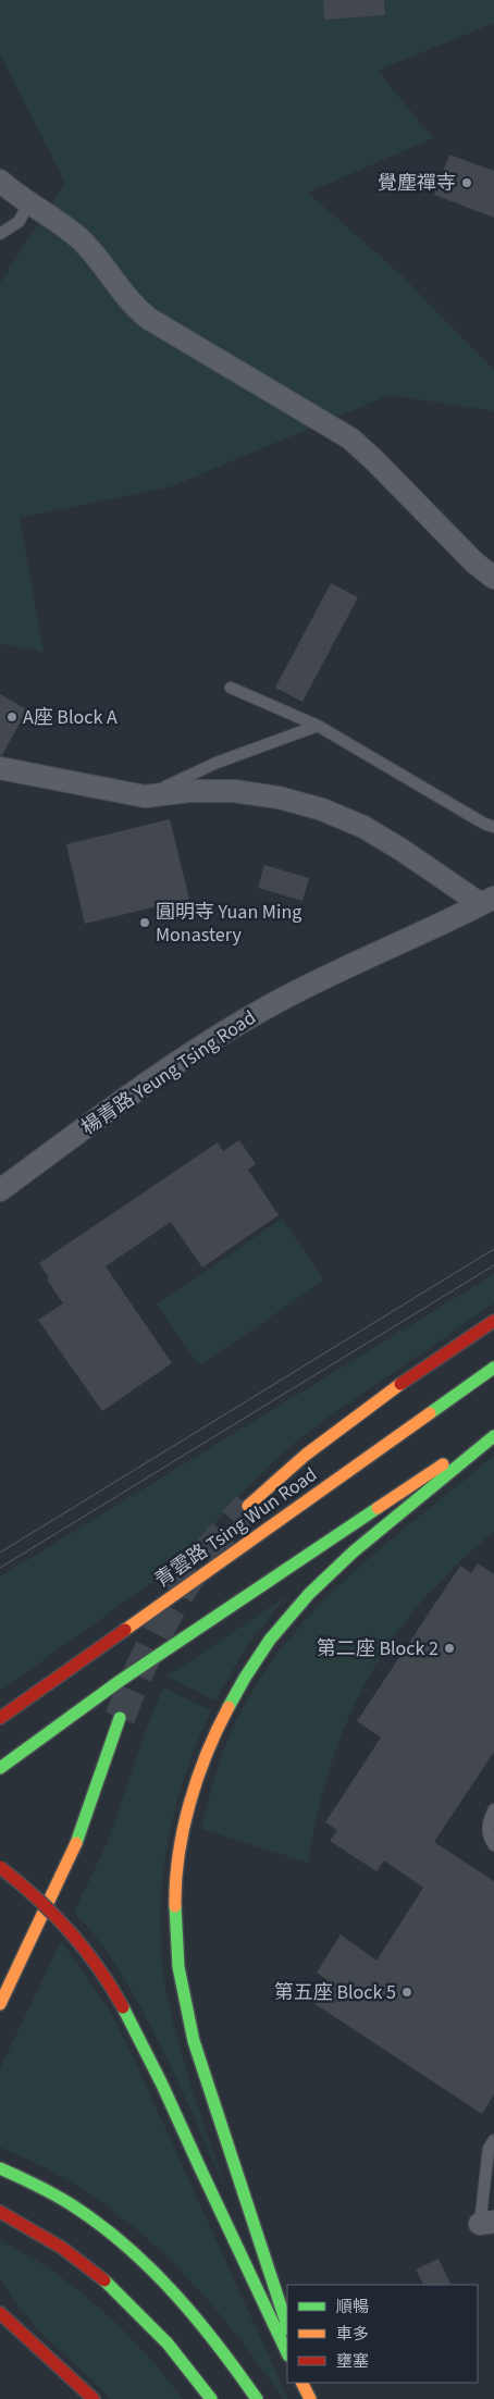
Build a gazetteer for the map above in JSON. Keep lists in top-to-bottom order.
{
  "streets": {
    "main road": ["青雲路 Tsing Wun Road"],
    "street": ["楊青路 Yeung Tsing Road"]
  },
  "places": [
    "覺塵禪寺",
    "A座 Block A",
    "圓明寺 Yuan Ming Monastery",
    "第二座 Block 2",
    "第五座 Block 5"
  ],
  "legend": ["順暢", "車多", "壅塞"]
}
